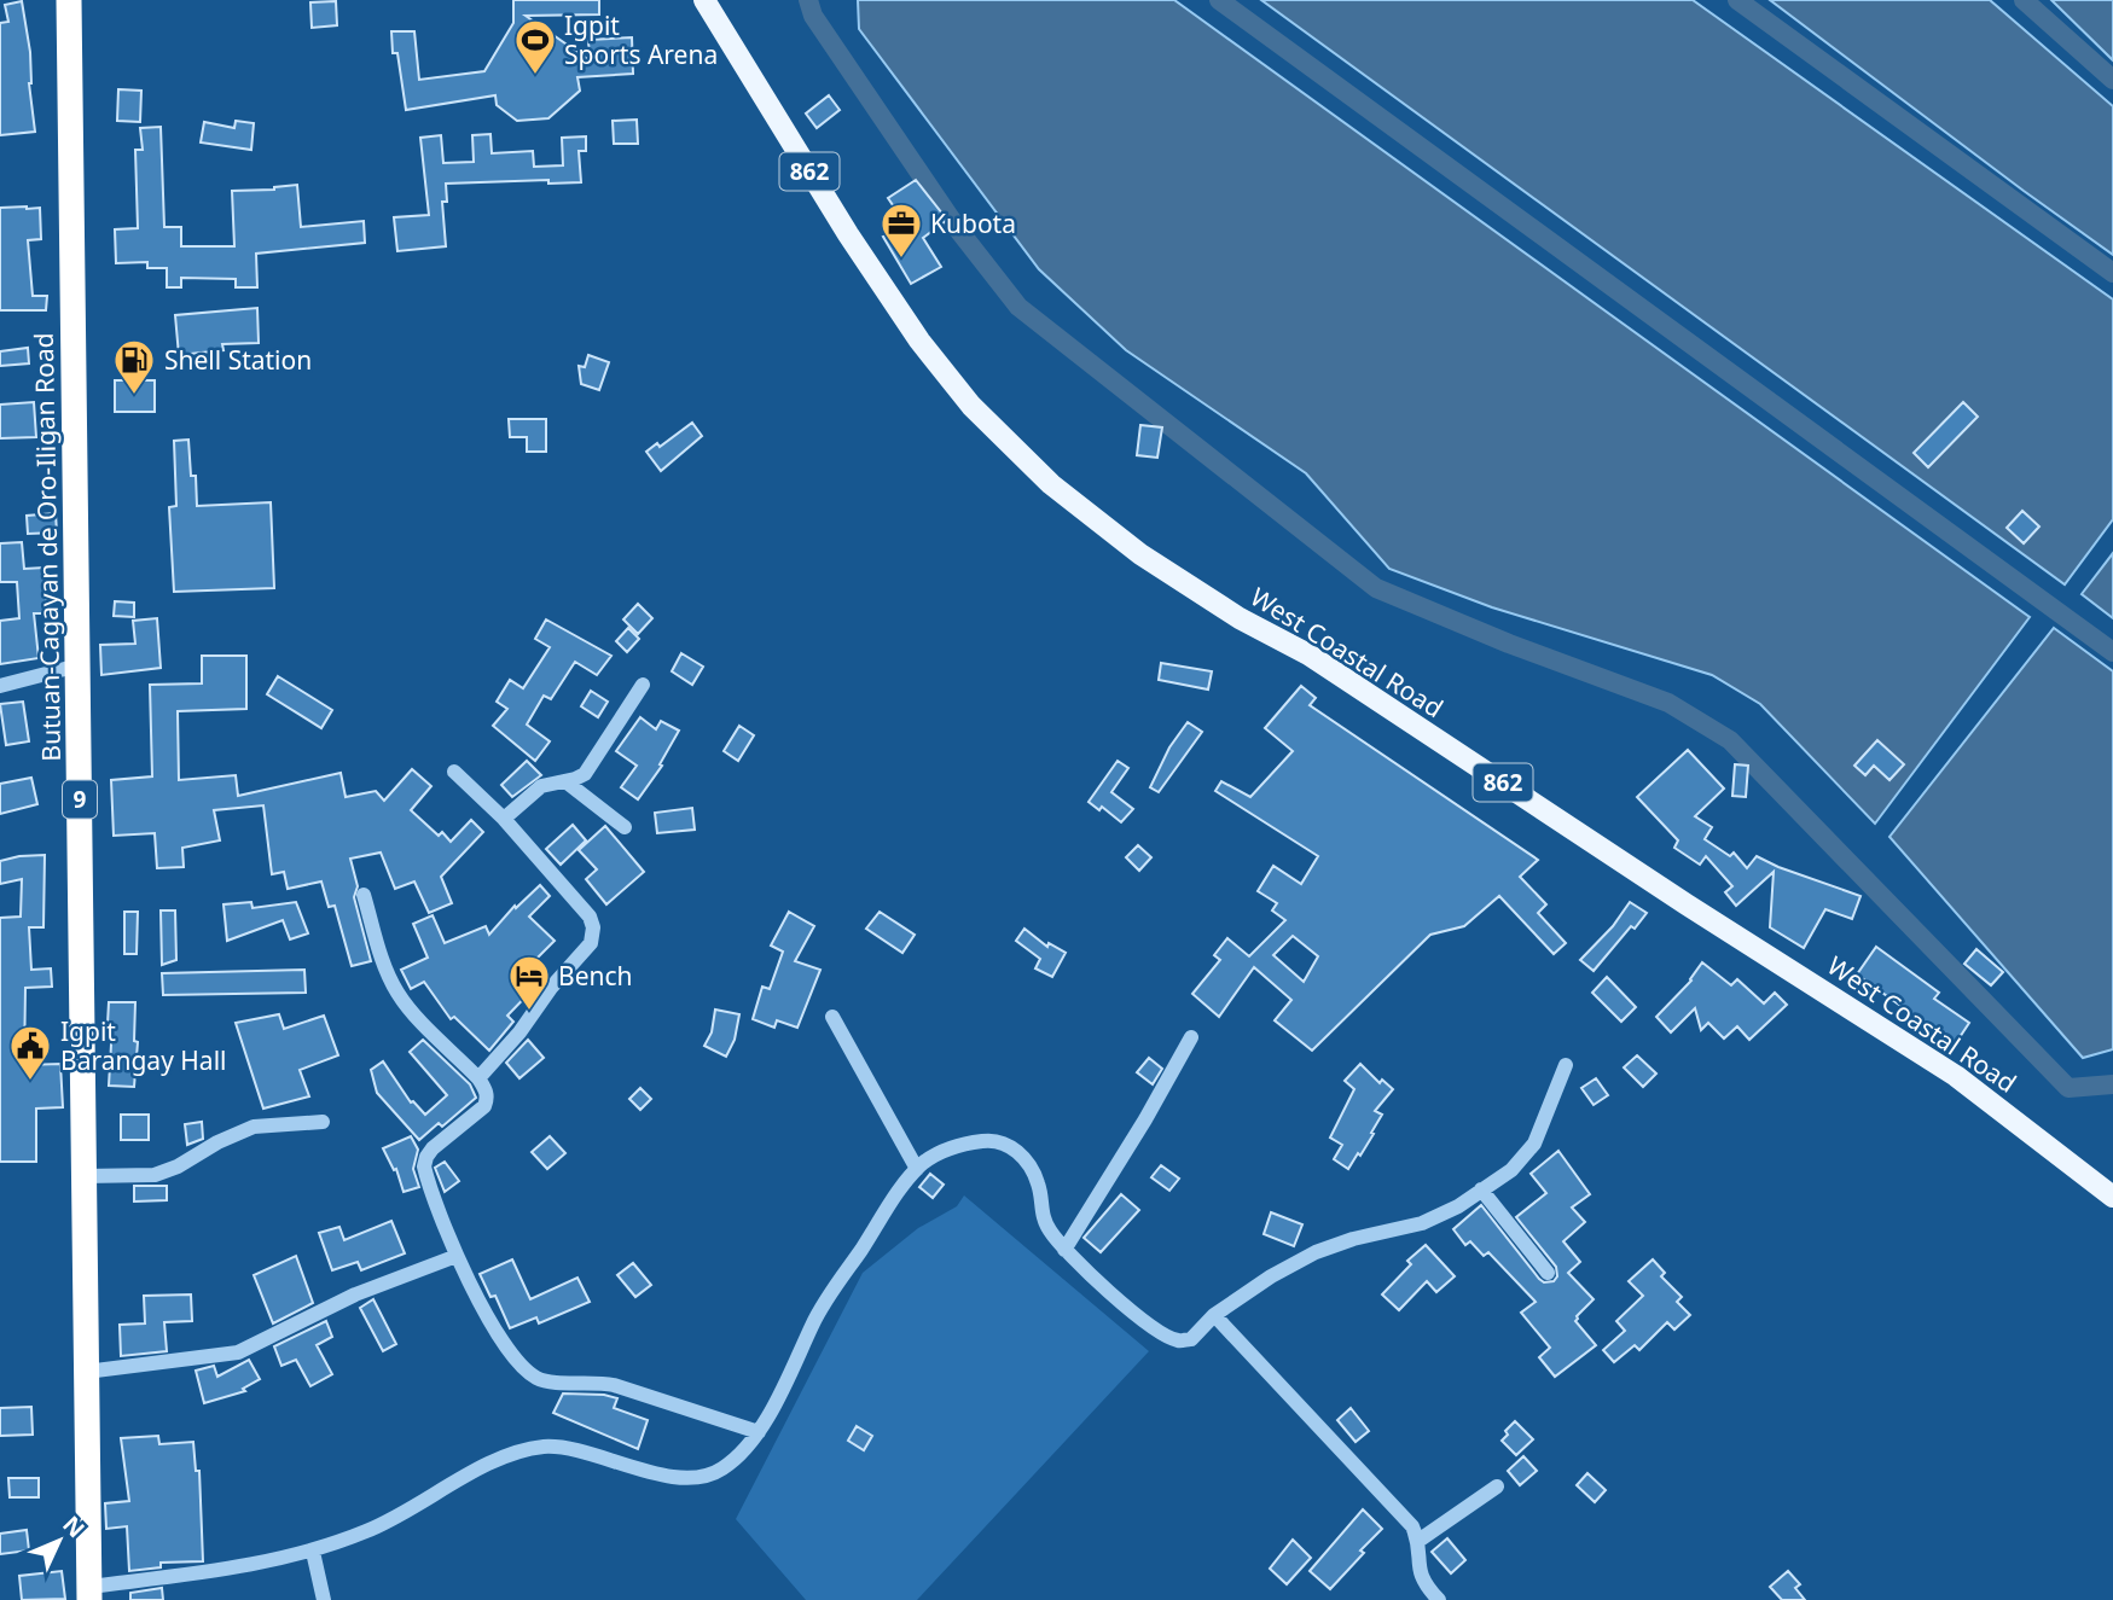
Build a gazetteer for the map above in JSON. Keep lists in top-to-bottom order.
{
  "streets": {
    "highway": ["Butuan-Cagayan de Oro-Iligan Road", "9"],
    "main road": ["862", "West Coastal Road"]
  },
  "places": {
    "sports": ["Igpit Sports Arena"],
    "office": ["Kubota"],
    "fuel station": ["Shell Station"],
    "hotel": ["Bench"],
    "public building": ["Igpit Barangay Hall"]
  },
  "north": "top right"
}
